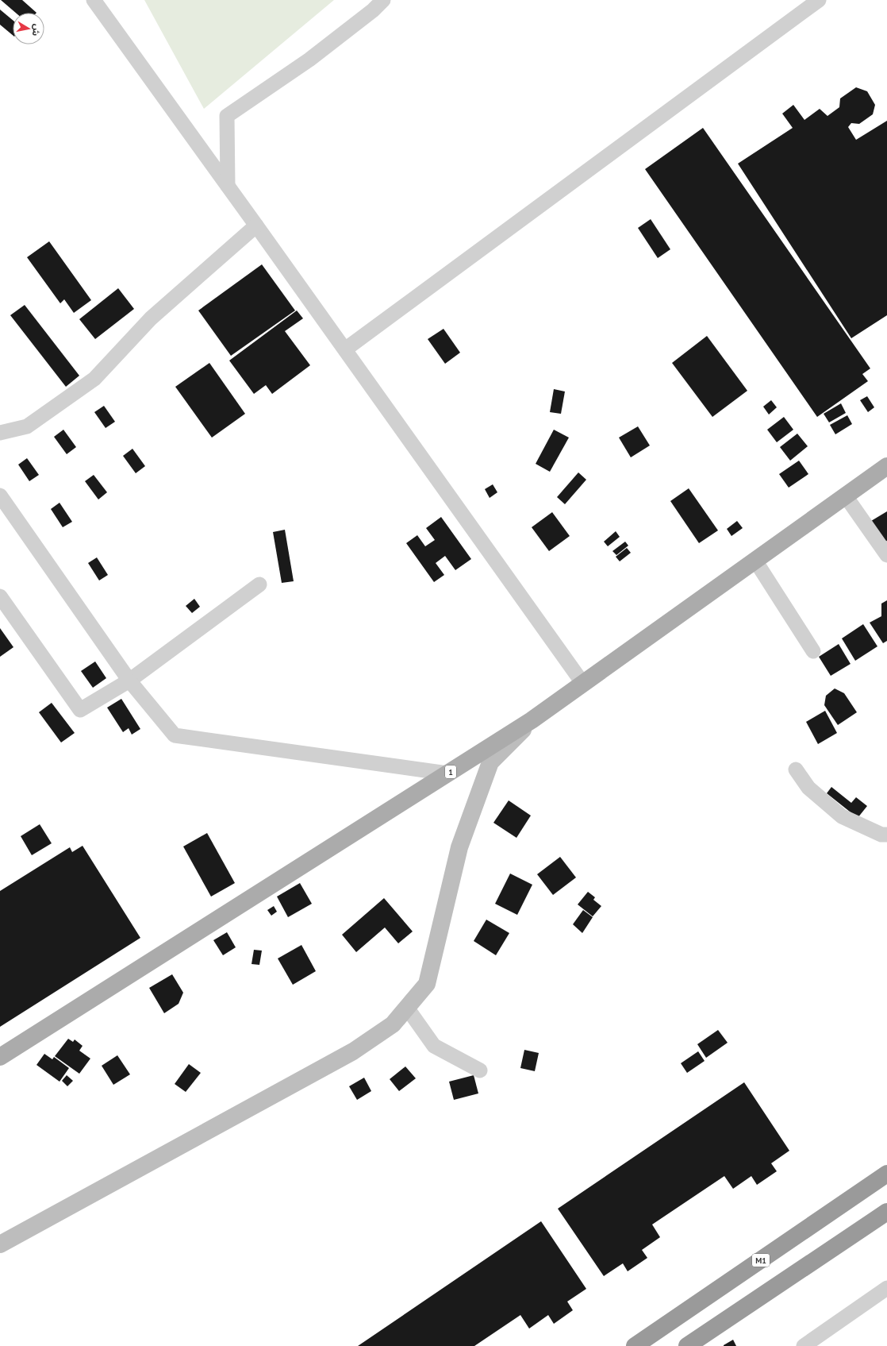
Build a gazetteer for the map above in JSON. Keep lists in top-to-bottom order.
{
  "streets": {
    "highway": ["M1"],
    "main road": ["1"]
  },
  "north": "right"
}
